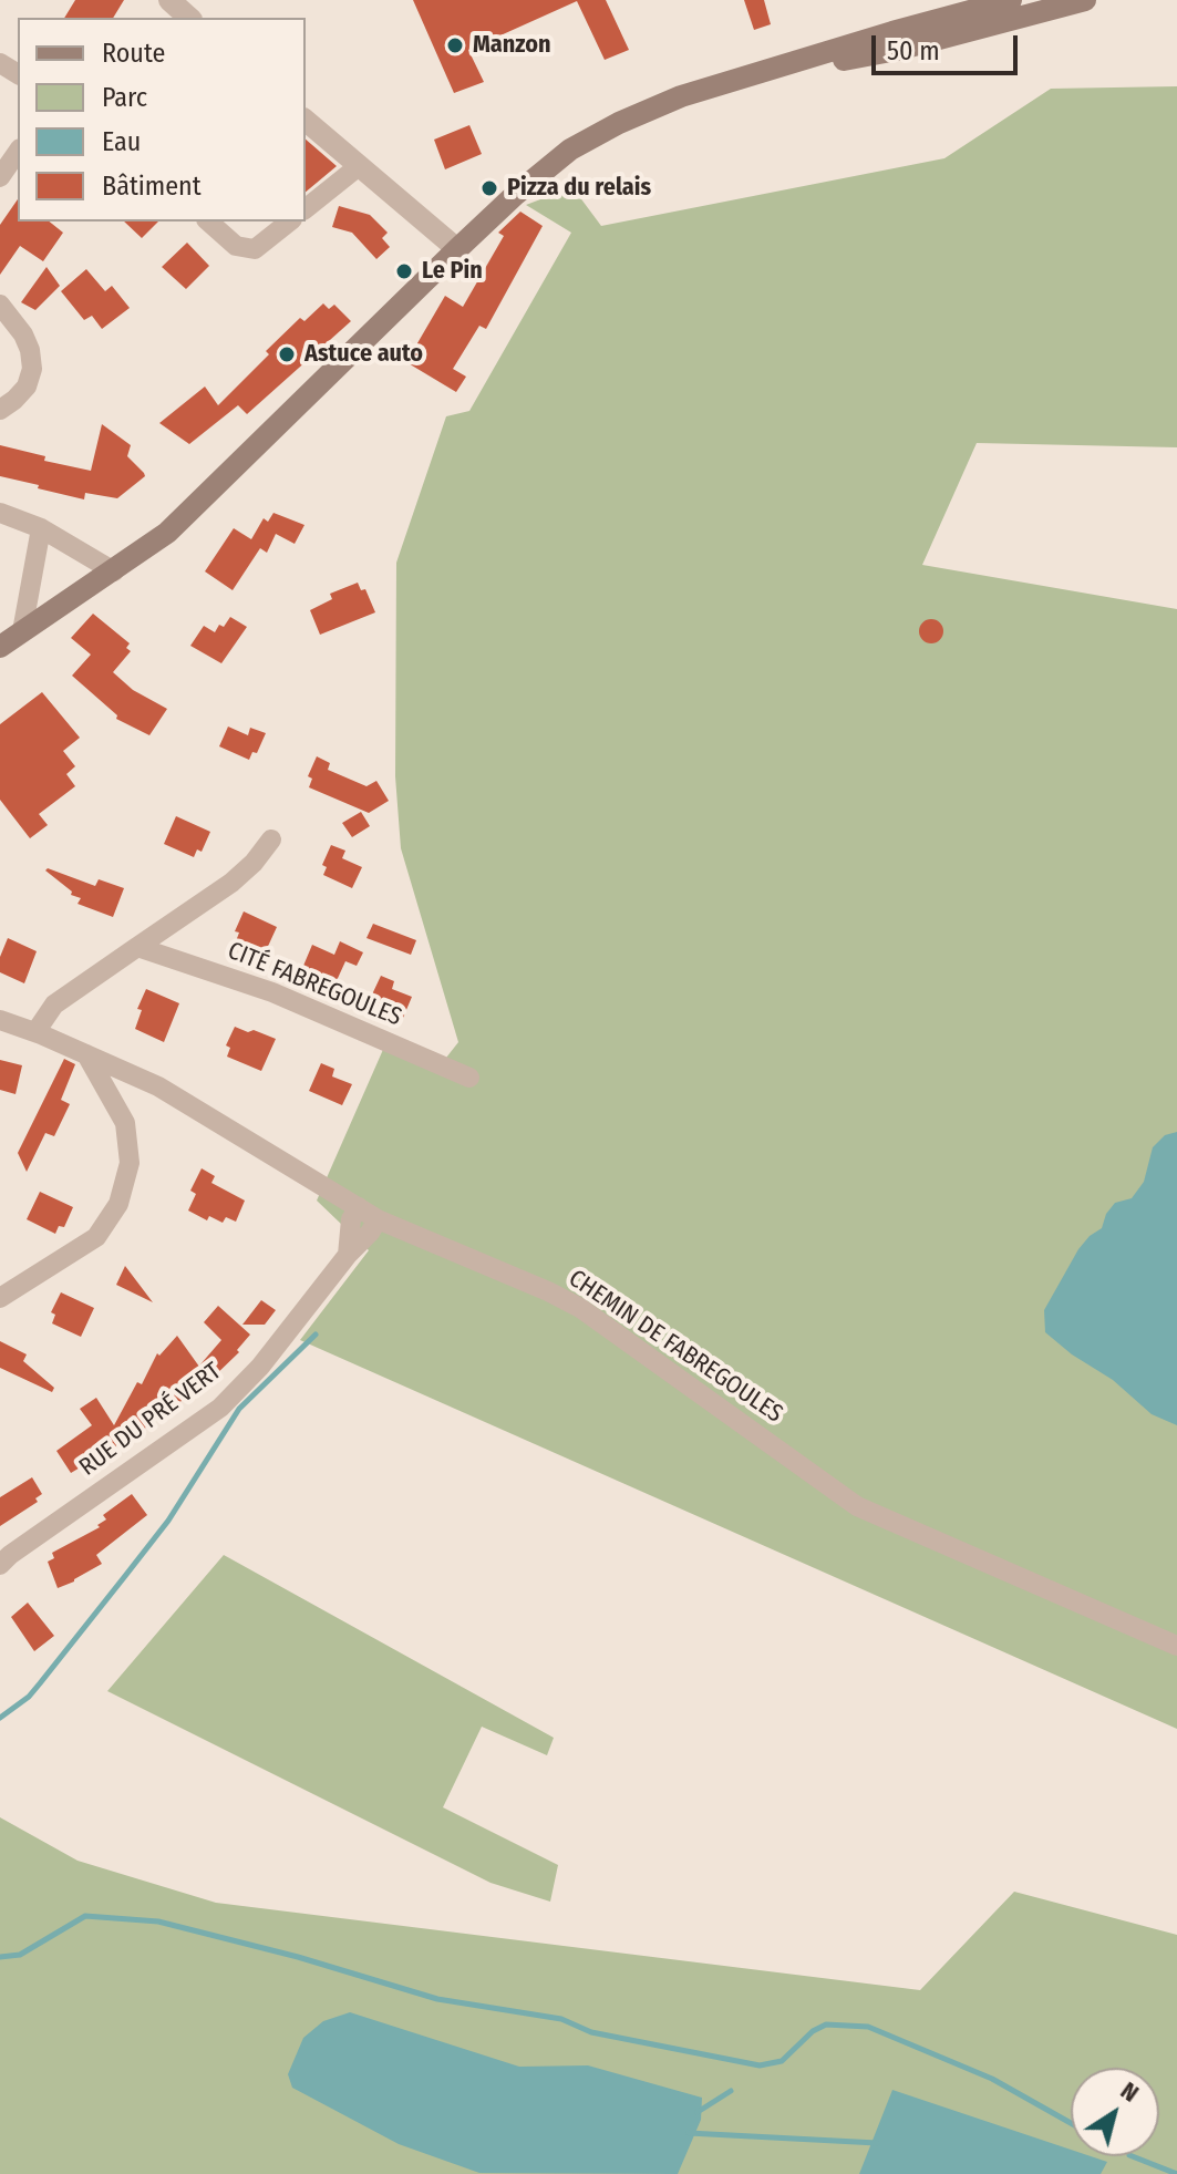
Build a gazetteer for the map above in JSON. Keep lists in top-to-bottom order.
{
  "streets": {
    "street": ["CITÉ FABREGOULES", "CHEMIN DE FABREGOULES", "RUE DU PRÉ VERT"]
  },
  "crossings": [
    ["CHEMIN DE FABREGOULES", "RUE DU PRÉ VERT"]
  ],
  "places": [
    "Manzon",
    "Pizza du relais",
    "Le Pin",
    "Astuce auto"
  ],
  "legend": [
    "Route",
    "Parc",
    "Eau",
    "Bâtiment"
  ],
  "scale_bar": "50 m",
  "north": "top right"
}
